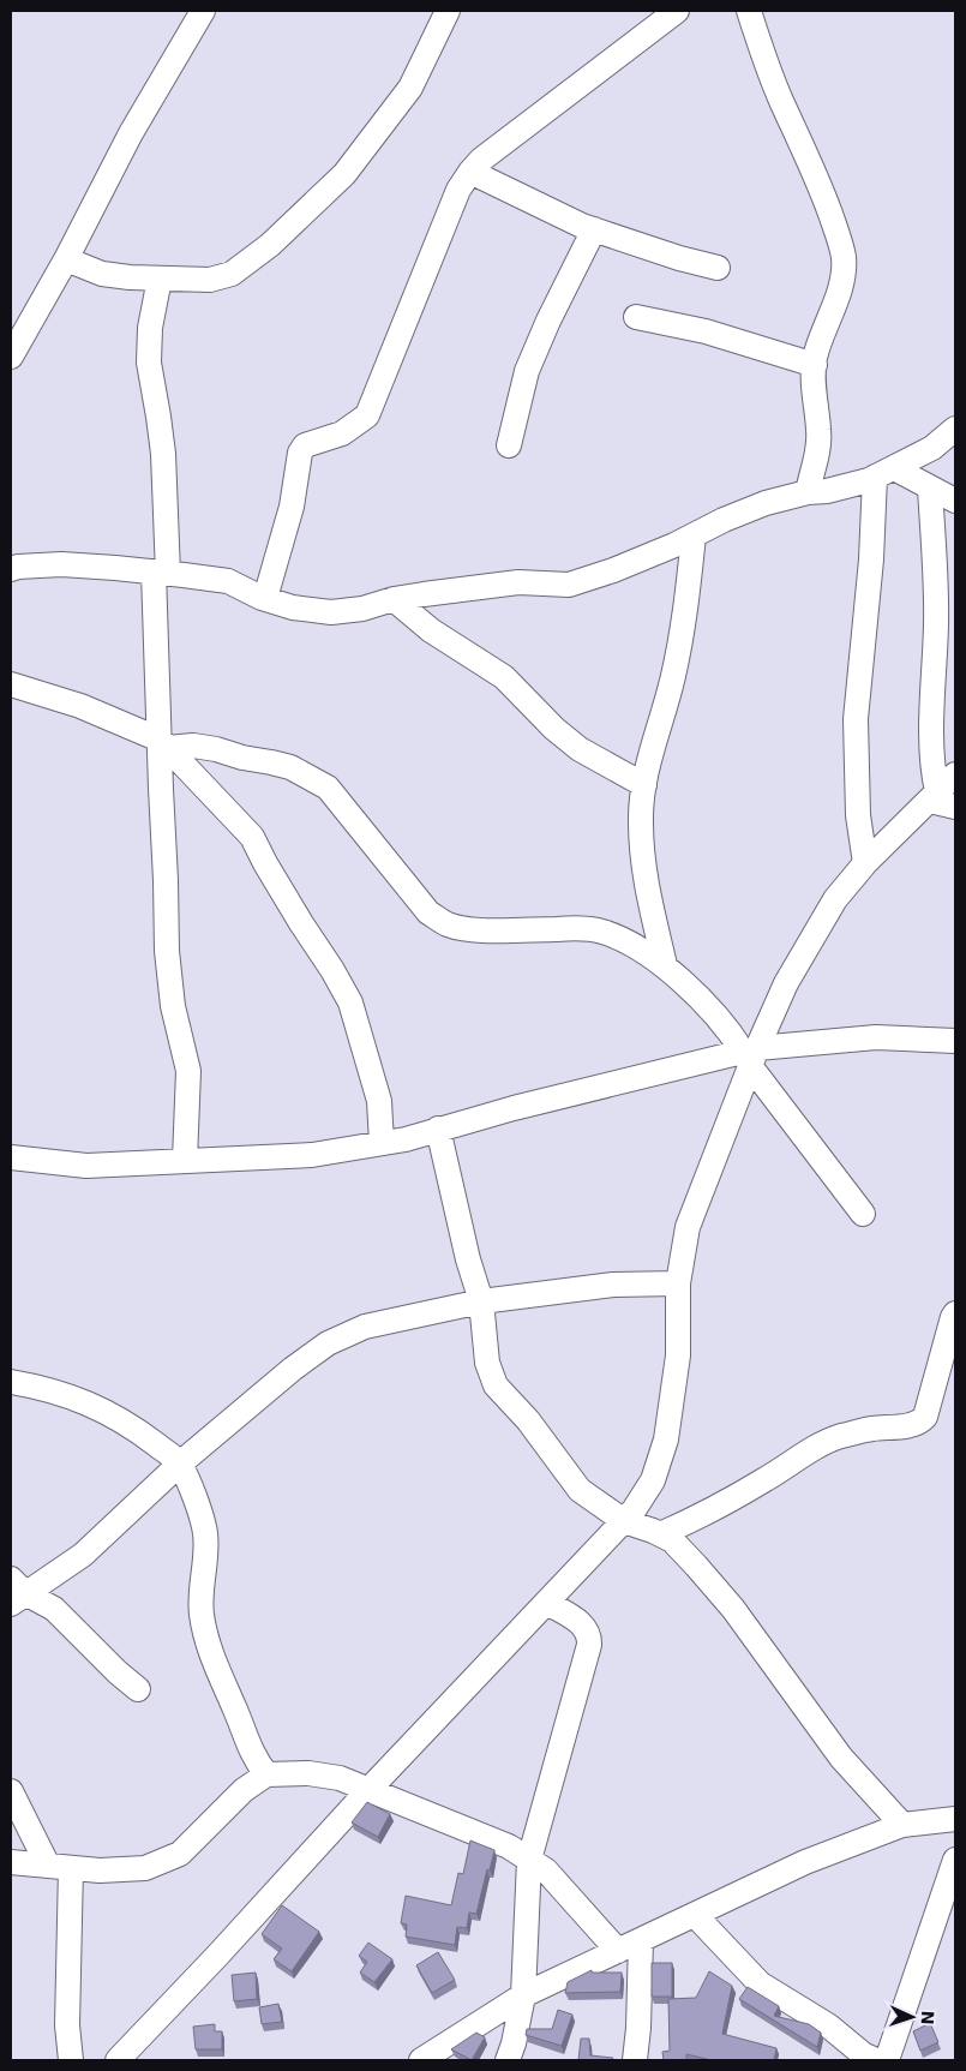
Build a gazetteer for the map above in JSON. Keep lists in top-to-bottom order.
{
  "north": "right"
}
